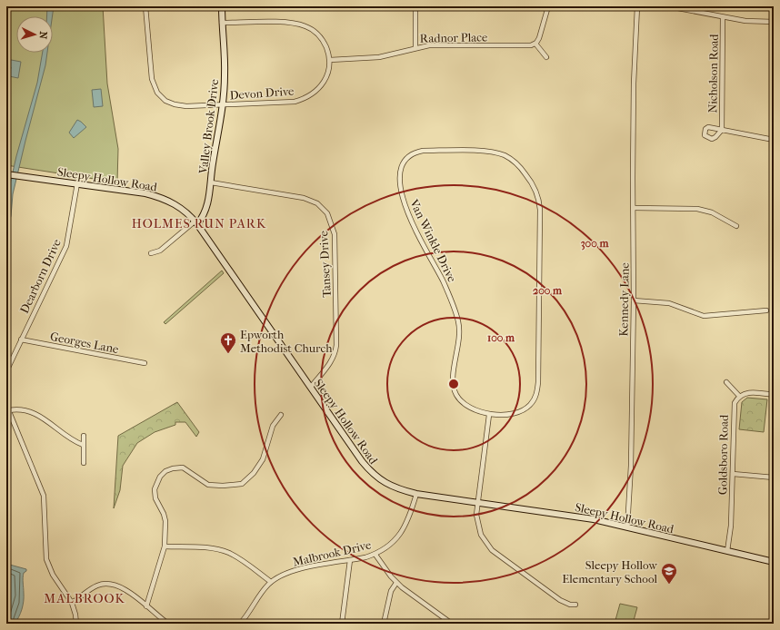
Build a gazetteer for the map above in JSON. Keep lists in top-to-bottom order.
{
  "streets": {
    "main road": ["Valley Brook Drive", "Sleepy Hollow Road"],
    "street": [
      "Radnor Place",
      "Nicholson Road",
      "Devon Drive",
      "Van Winkle Drive",
      "Tansey Drive",
      "Dearborn Drive",
      "Kennedy Lane",
      "Georges Lane",
      "Goldsboro Road",
      "Malbrook Drive"
    ]
  },
  "crossings": [
    ["Radnor Place", "Devon Drive"],
    ["Devon Drive", "Valley Brook Drive"],
    ["Valley Brook Drive", "Sleepy Hollow Road"],
    ["Valley Brook Drive", "Tansey Drive"],
    ["Sleepy Hollow Road", "Tansey Drive"],
    ["Sleepy Hollow Road", "Dearborn Drive"],
    ["Sleepy Hollow Road", "Kennedy Lane"],
    ["Sleepy Hollow Road", "Goldsboro Road"],
    ["Sleepy Hollow Road", "Malbrook Drive"],
    ["Dearborn Drive", "Georges Lane"]
  ],
  "districts": ["HOLMES RUN PARK", "MALBROOK"],
  "places": {
    "church": ["Epworth Methodist Church"],
    "school or university": ["Sleepy Hollow Elementary School"]
  },
  "north": "right",
  "rings": ["300 m", "200 m", "100 m"]
}
